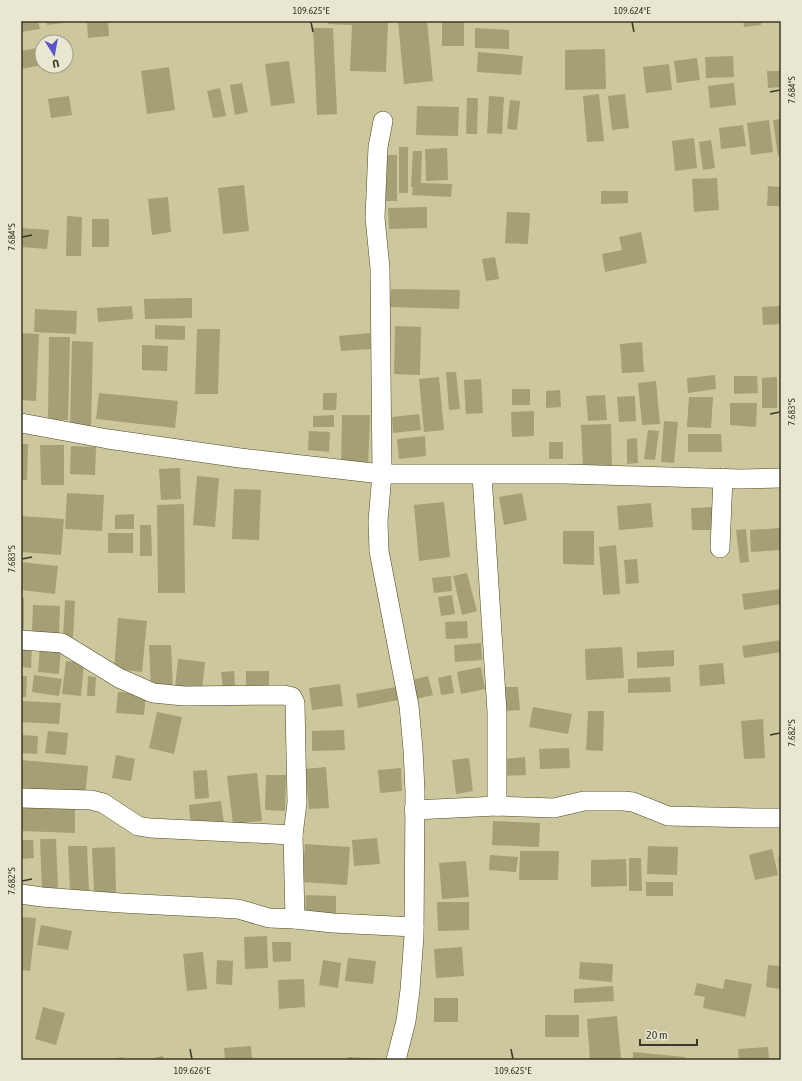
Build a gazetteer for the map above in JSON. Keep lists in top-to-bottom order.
{
  "scale_bar": "20 m",
  "north": "bottom",
  "coordinates": [
    "109.625°E",
    "109.624°E",
    "7.684°S",
    "7.683°S",
    "7.682°S",
    "109.626°E"
  ]
}
